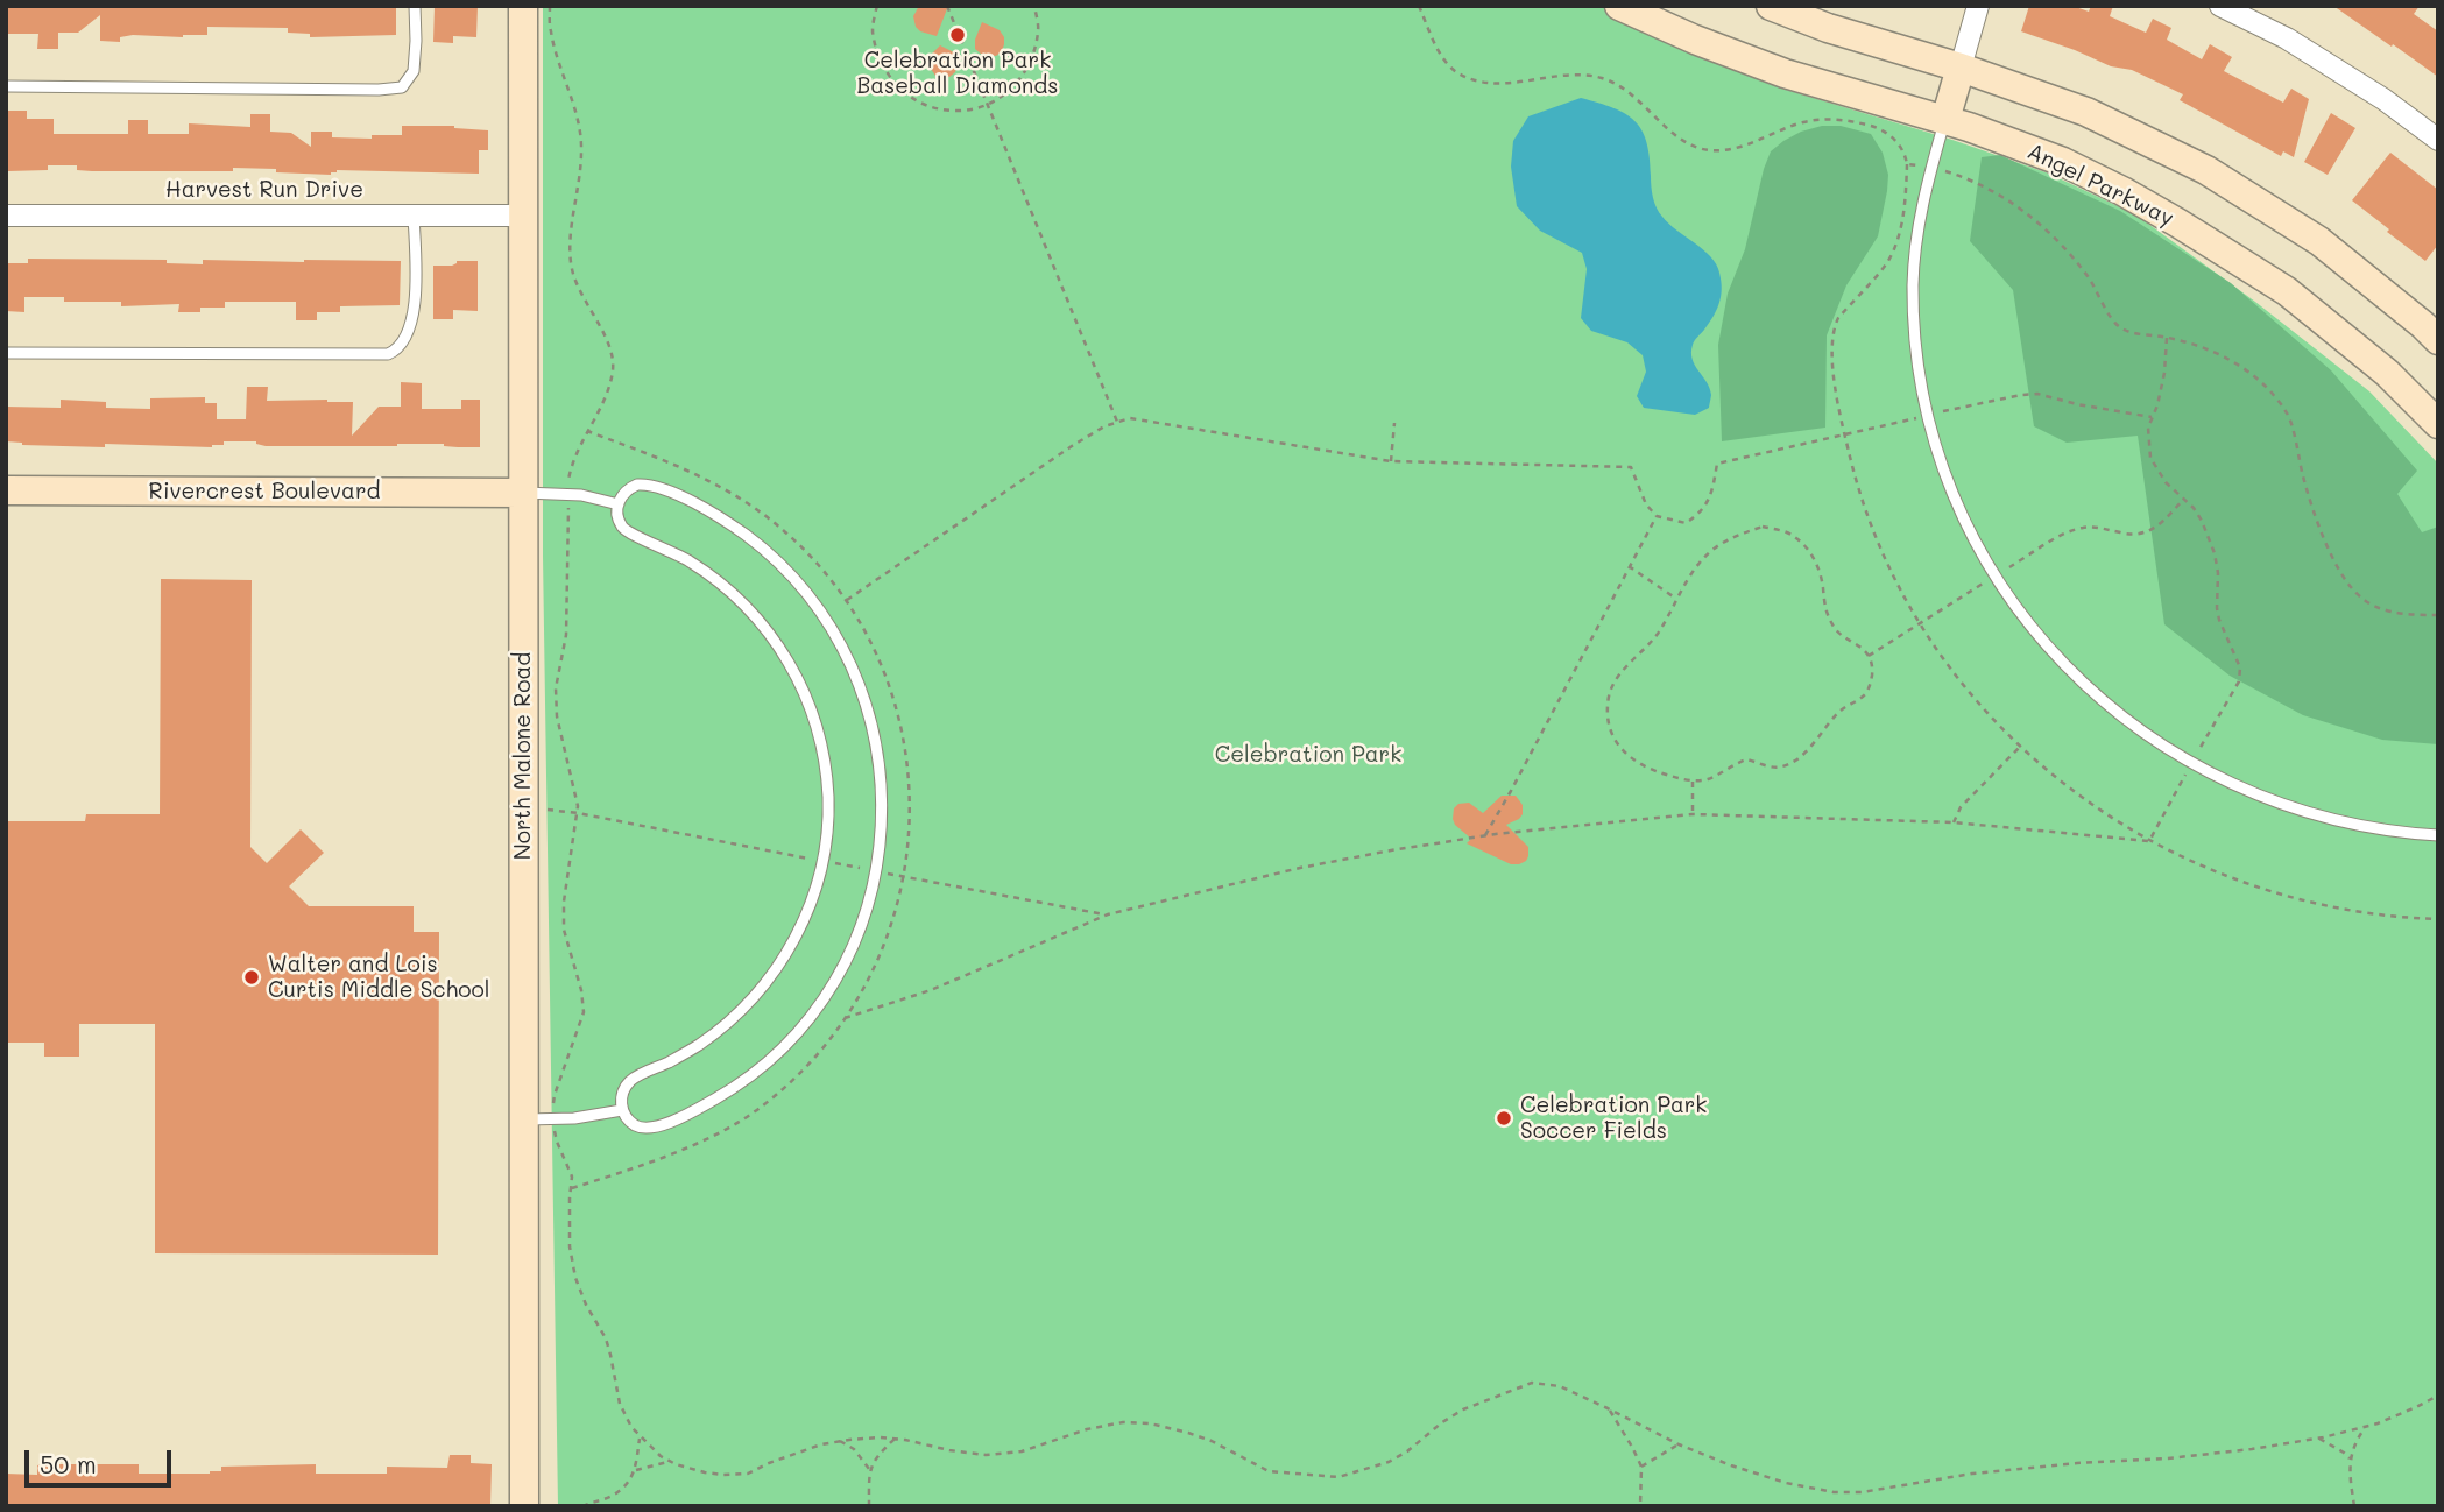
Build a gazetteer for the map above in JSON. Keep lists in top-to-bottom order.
{
  "streets": {
    "street": [
      "Angel Parkway",
      "Harvest Run Drive",
      "Rivercrest Boulevard",
      "North Malone Road"
    ]
  },
  "crossings": [
    ["Harvest Run Drive", "North Malone Road"],
    ["Rivercrest Boulevard", "North Malone Road"]
  ],
  "parks": ["Celebration Park"],
  "places": ["Celebration Park Baseball Diamonds", "Walter and Lois Curtis Middle School", "Celebration Park Soccer Fields"],
  "scale_bar": "50 m"
}
